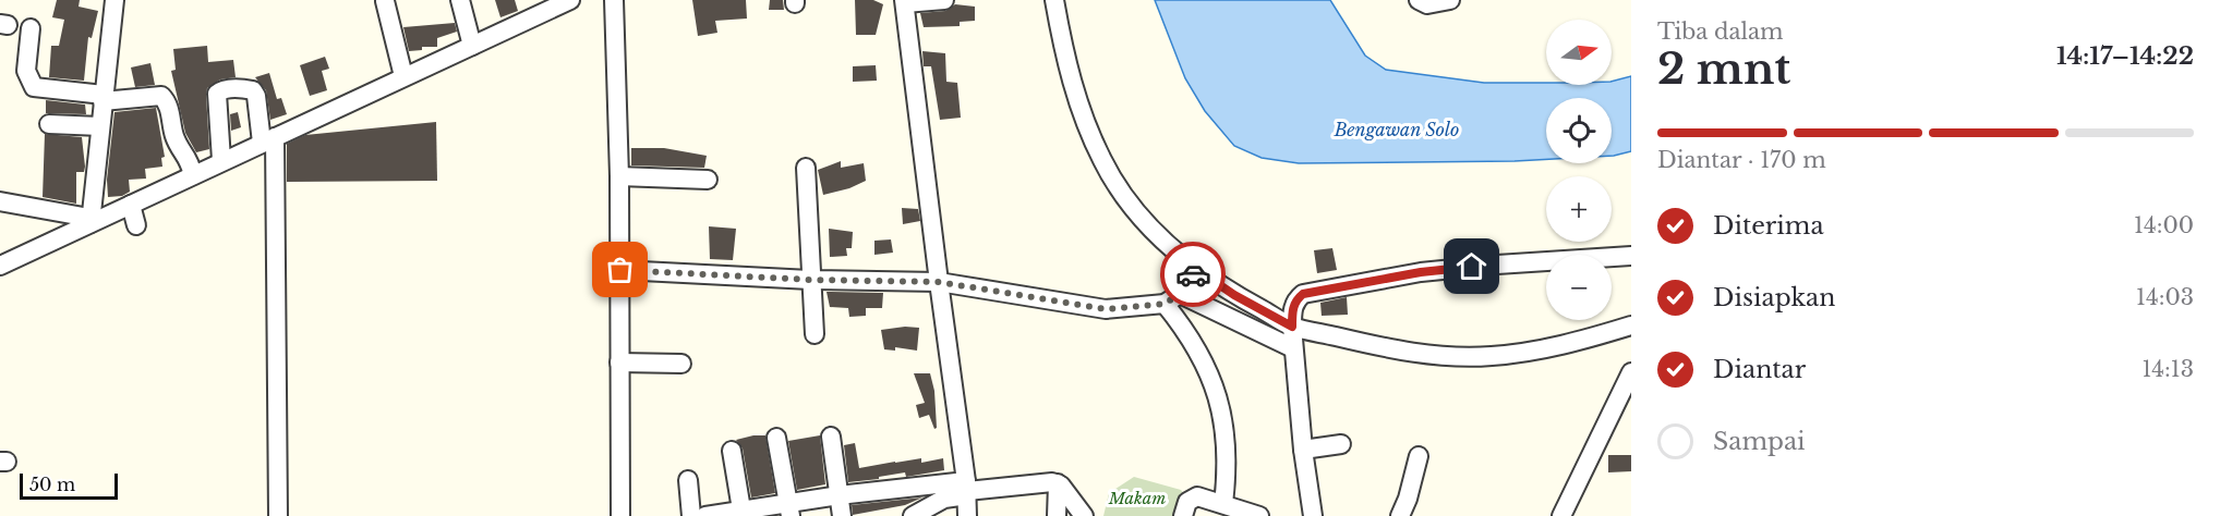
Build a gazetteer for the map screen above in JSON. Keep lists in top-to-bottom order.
{
  "water": ["Bengawan Solo"],
  "parks": ["Makam"],
  "scale_bar": "50 m",
  "north": "right",
  "page": {
    "heading": ["2 mnt", "Tiba dalam", "14:17–14:22"],
    "map_buttons": ["+", "−"],
    "bar": "Diantar · 170 m",
    "list": [
      ["Diterima", "14:00"],
      ["Disiapkan", "14:03"],
      ["Diantar", "14:13"],
      "Sampai"
    ],
    "scale": "50 m"
  }
}
